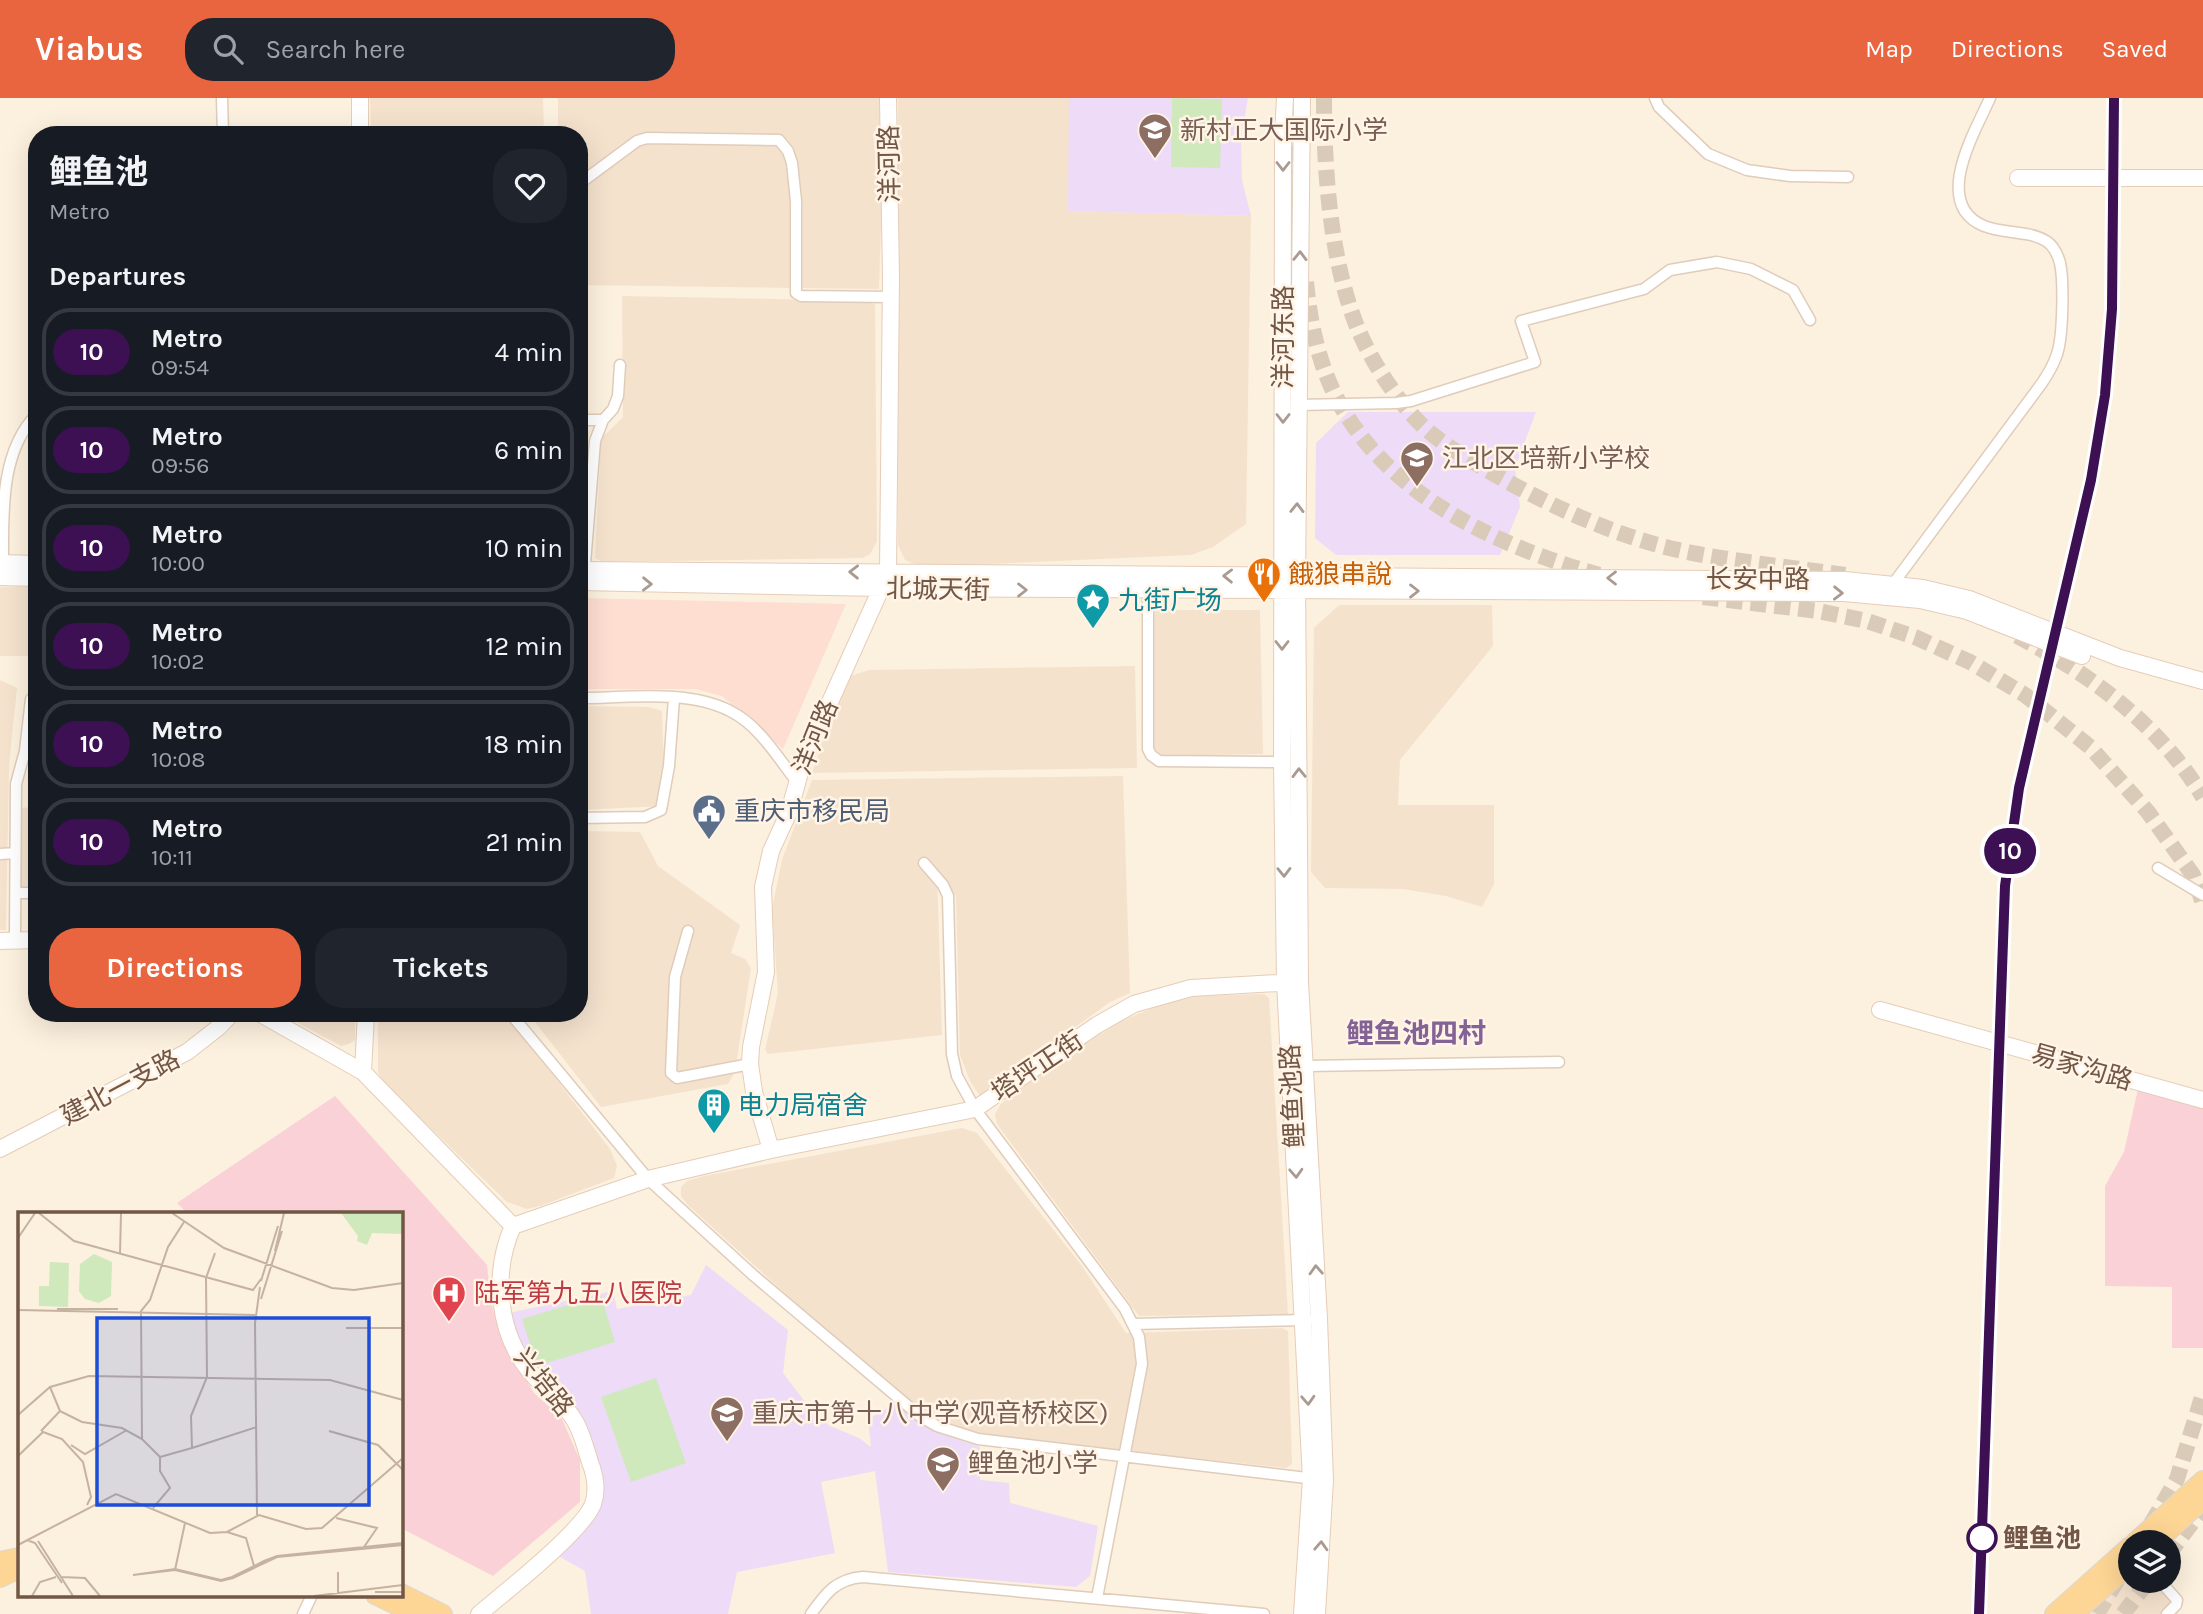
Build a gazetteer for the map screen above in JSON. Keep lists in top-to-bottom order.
{
  "streets": {
    "main road": [
      "洋河路",
      "洋河东路",
      "长安中路",
      "北城天街",
      "塔坪正街",
      "易家沟路",
      "建北一支路",
      "鲤鱼池路",
      "兴培路"
    ]
  },
  "crossings": [
    ["洋河路", "北城天街"],
    ["洋河路", "塔坪正街"],
    ["洋河东路", "长安中路"],
    ["洋河东路", "北城天街"],
    ["洋河东路", "鲤鱼池路"],
    ["长安中路", "北城天街"],
    ["长安中路", "鲤鱼池路"],
    ["北城天街", "鲤鱼池路"],
    ["塔坪正街", "鲤鱼池路"]
  ],
  "districts": ["鲤鱼池四村"],
  "places": {
    "school or university": [
      "新村正大国际小学",
      "江北区培新小学校",
      "重庆市第十八中学(观音桥校区)",
      "鲤鱼池小学"
    ],
    "restaurant": ["餓狼串說"],
    "place": ["九街广场"],
    "public building": ["重庆市移民局"],
    "building": ["电力局宿舍"],
    "hospital": ["陆军第九五八医院"],
    "other": ["鲤鱼池"]
  },
  "lines": ["metro line 10"],
  "page": {
    "header": "Viabus",
    "search": "Search here",
    "nav": ["Map", "Directions", "Saved"],
    "on_map": "10",
    "heading": [
      ["鲤鱼池", "Metro"],
      "Departures"
    ],
    "list": [
      {
        "mark": "10",
        "name": "Metro",
        "note": "09:54",
        "value": "4 min"
      },
      {
        "mark": "10",
        "name": "Metro",
        "note": "09:56",
        "value": "6 min"
      },
      {
        "mark": "10",
        "name": "Metro",
        "note": "10:00",
        "value": "10 min"
      },
      {
        "mark": "10",
        "name": "Metro",
        "note": "10:02",
        "value": "12 min"
      },
      {
        "mark": "10",
        "name": "Metro",
        "note": "10:08",
        "value": "18 min"
      },
      {
        "mark": "10",
        "name": "Metro",
        "note": "10:11",
        "value": "21 min"
      }
    ],
    "buttons": ["Directions", "Tickets"]
  }
}
